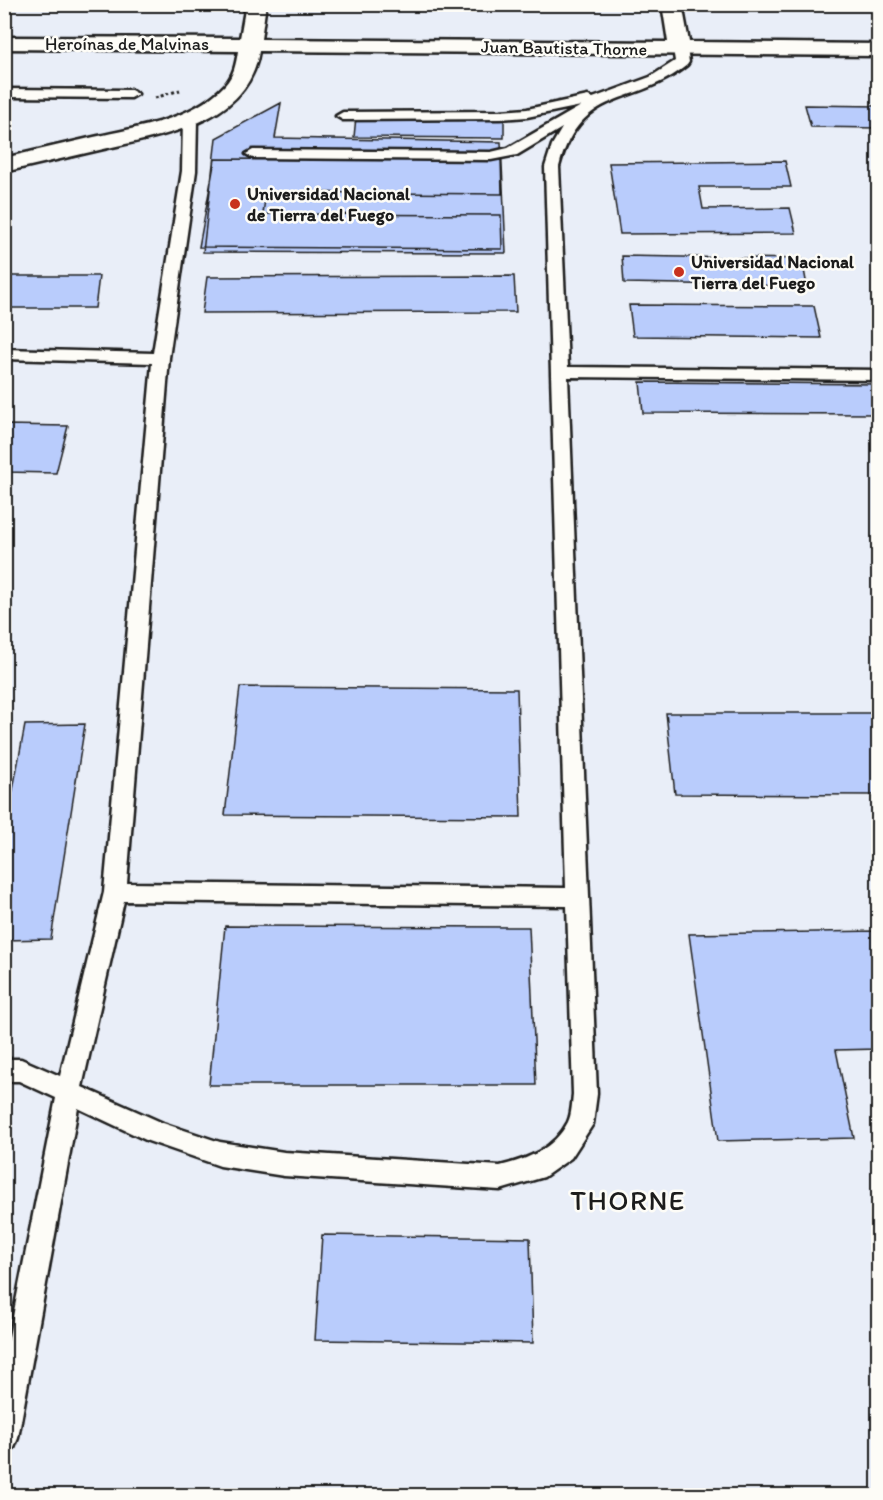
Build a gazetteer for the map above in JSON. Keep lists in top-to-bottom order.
{
  "streets": {
    "street": ["Heroínas de Malvinas", "Juan Bautista Thorne"]
  },
  "crossings": [
    ["Heroínas de Malvinas", "Juan Bautista Thorne"]
  ],
  "districts": ["THORNE"],
  "places": ["Universidad Nacional de Tierra del Fuego", "Universidad Nacional Tierra del Fuego"]
}
